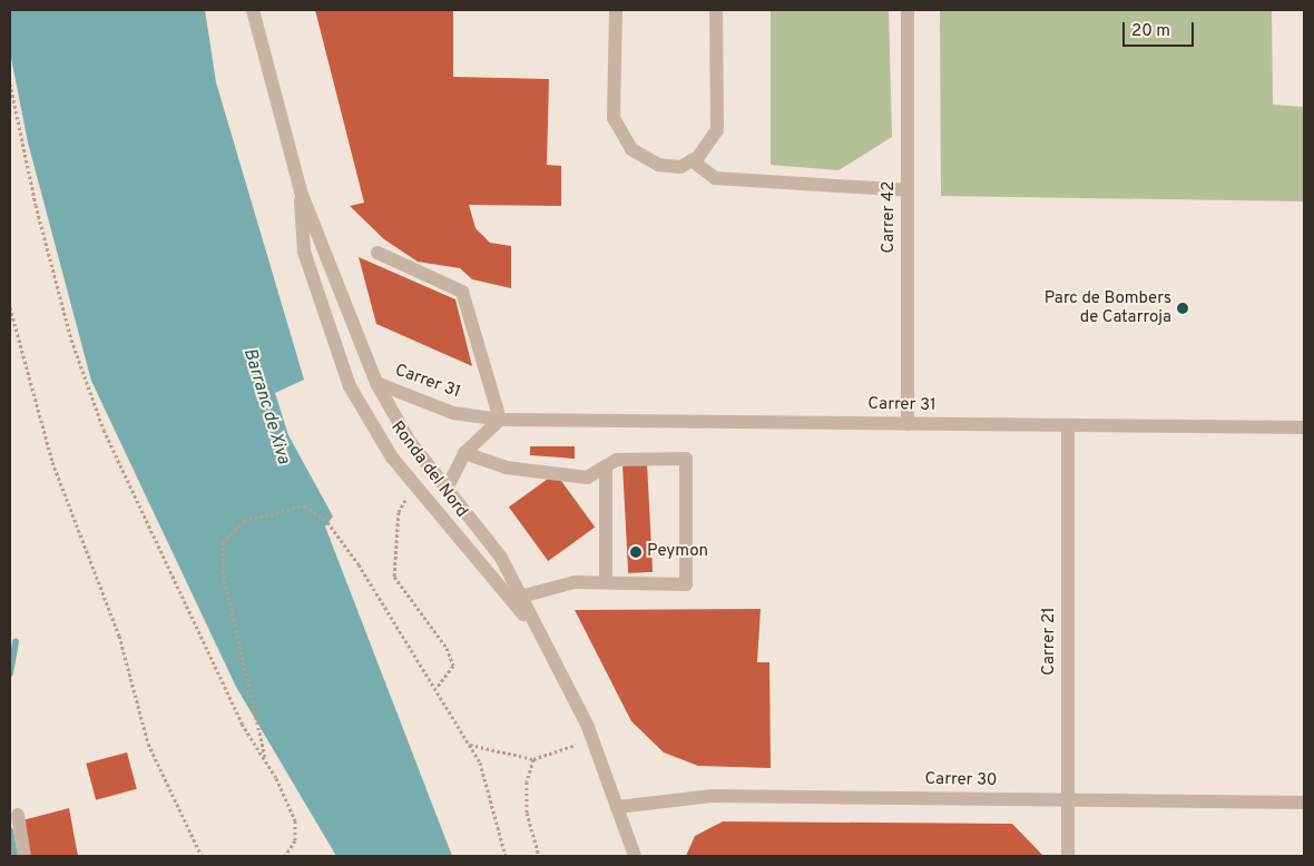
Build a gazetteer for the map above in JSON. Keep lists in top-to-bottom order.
{
  "streets": {
    "street": [
      "Carrer 42",
      "Carrer 31",
      "Ronda del Nord",
      "Carrer 21",
      "Carrer 30"
    ]
  },
  "crossings": [
    ["Carrer 42", "Carrer 31"],
    ["Carrer 31", "Ronda del Nord"],
    ["Carrer 31", "Carrer 21"],
    ["Ronda del Nord", "Carrer 30"],
    ["Carrer 21", "Carrer 30"]
  ],
  "water": ["Barranc de Xiva"],
  "places": ["Parc de Bombers de Catarroja", "Peymon"],
  "scale_bar": "20 m"
}
